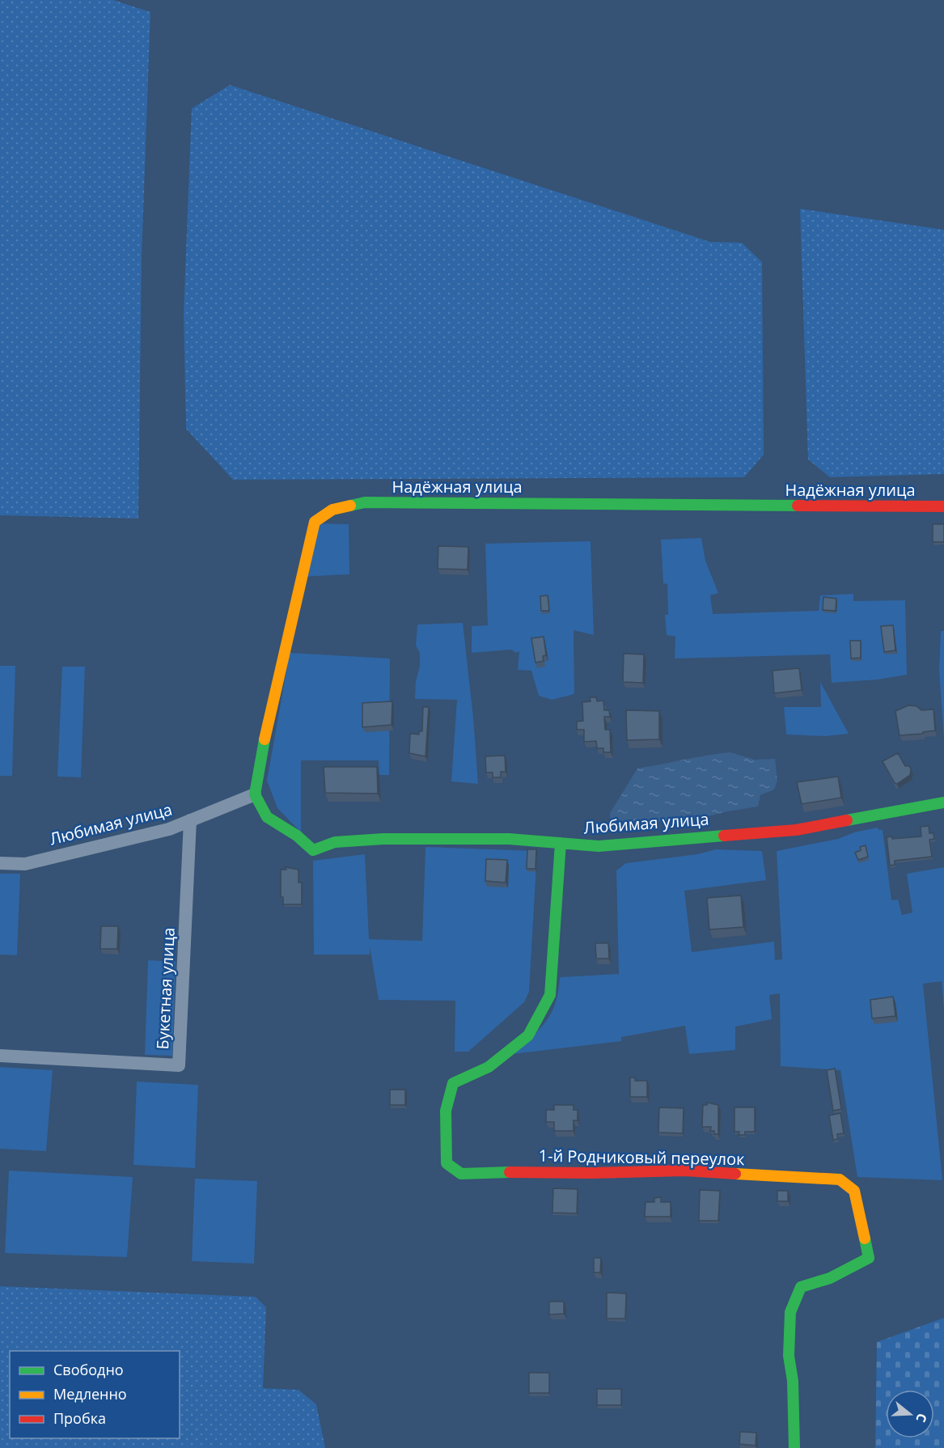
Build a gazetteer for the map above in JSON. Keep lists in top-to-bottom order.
{
  "streets": {
    "street": [
      "Надёжная улица",
      "Любимая улица",
      "Букетная улица",
      "1-й Родниковый переулок"
    ]
  },
  "crossings": [
    ["Надёжная улица", "Любимая улица"],
    ["Любимая улица", "Букетная улица"],
    ["Любимая улица", "1-й Родниковый переулок"]
  ],
  "legend": ["Свободно", "Медленно", "Пробка"],
  "north": "right"
}
